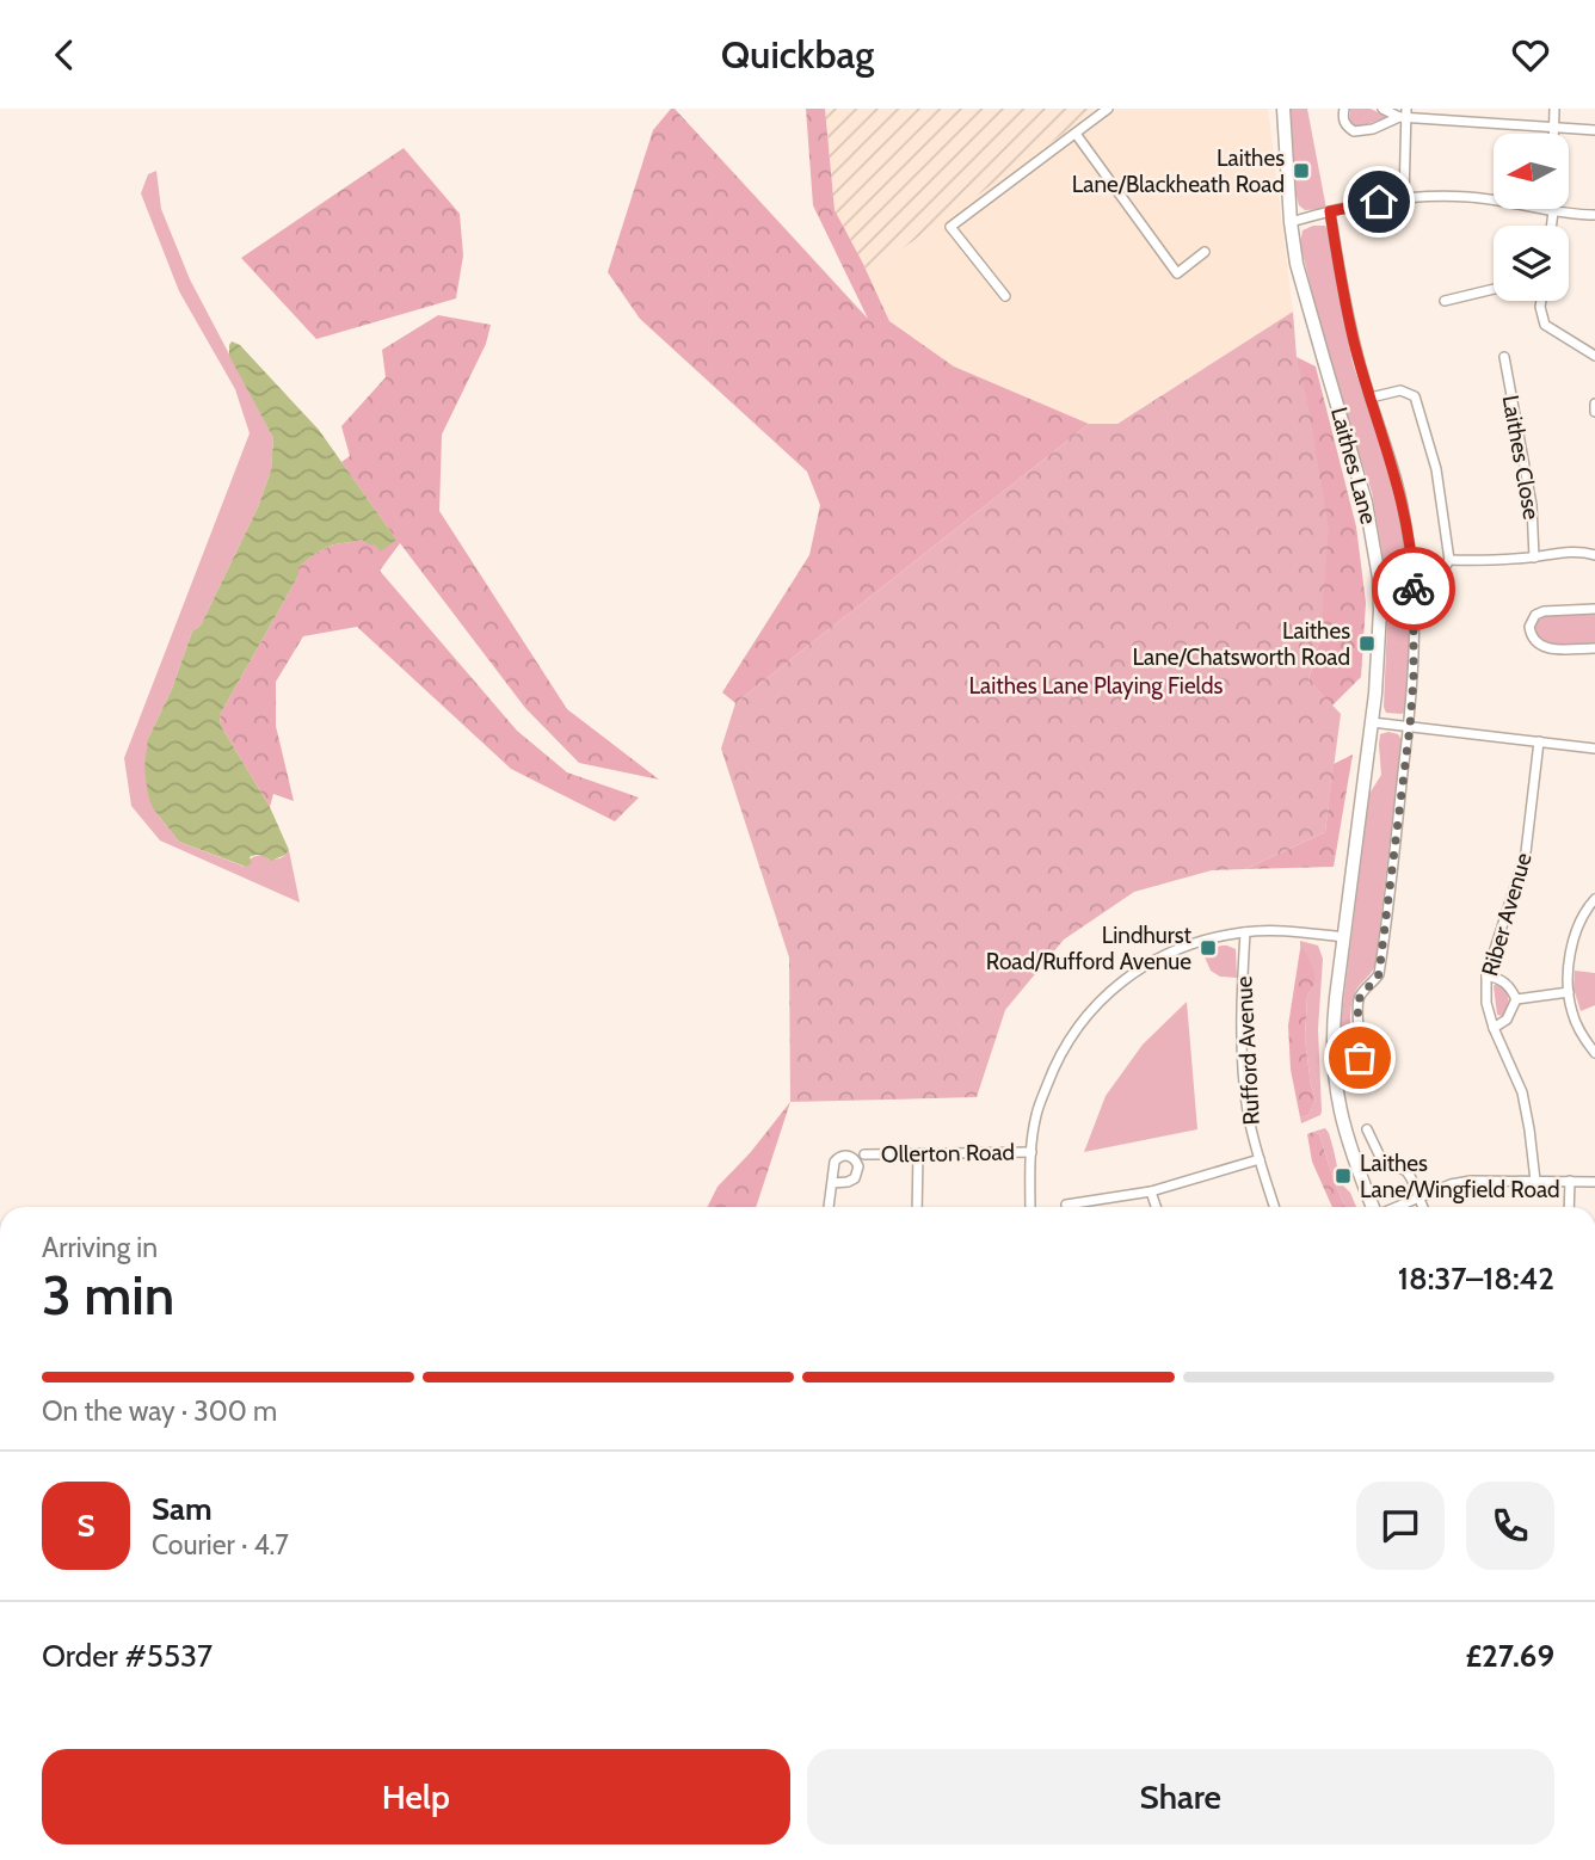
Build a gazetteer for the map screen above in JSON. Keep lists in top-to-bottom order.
{
  "streets": {
    "main road": ["Laithes Lane"],
    "street": [
      "Laithes Close",
      "Riber Avenue",
      "Rufford Avenue",
      "Ollerton Road"
    ]
  },
  "parks": ["Laithes Lane Playing Fields"],
  "places": {
    "transit": [
      "Laithes Lane/Blackheath Road",
      "Laithes Lane/Chatsworth Road",
      "Lindhurst Road/Rufford Avenue",
      "Laithes Lane/Wingfield Road"
    ]
  },
  "north": "left",
  "page": {
    "header": "Quickbag",
    "heading": ["3 min", "Arriving in", "18:37–18:42"],
    "panel": [
      "Sam",
      "Courier · 4.7",
      "Order #5537",
      "£27.69"
    ],
    "bar": "On the way · 300 m",
    "round": "S",
    "buttons": ["Help", "Share"]
  }
}
